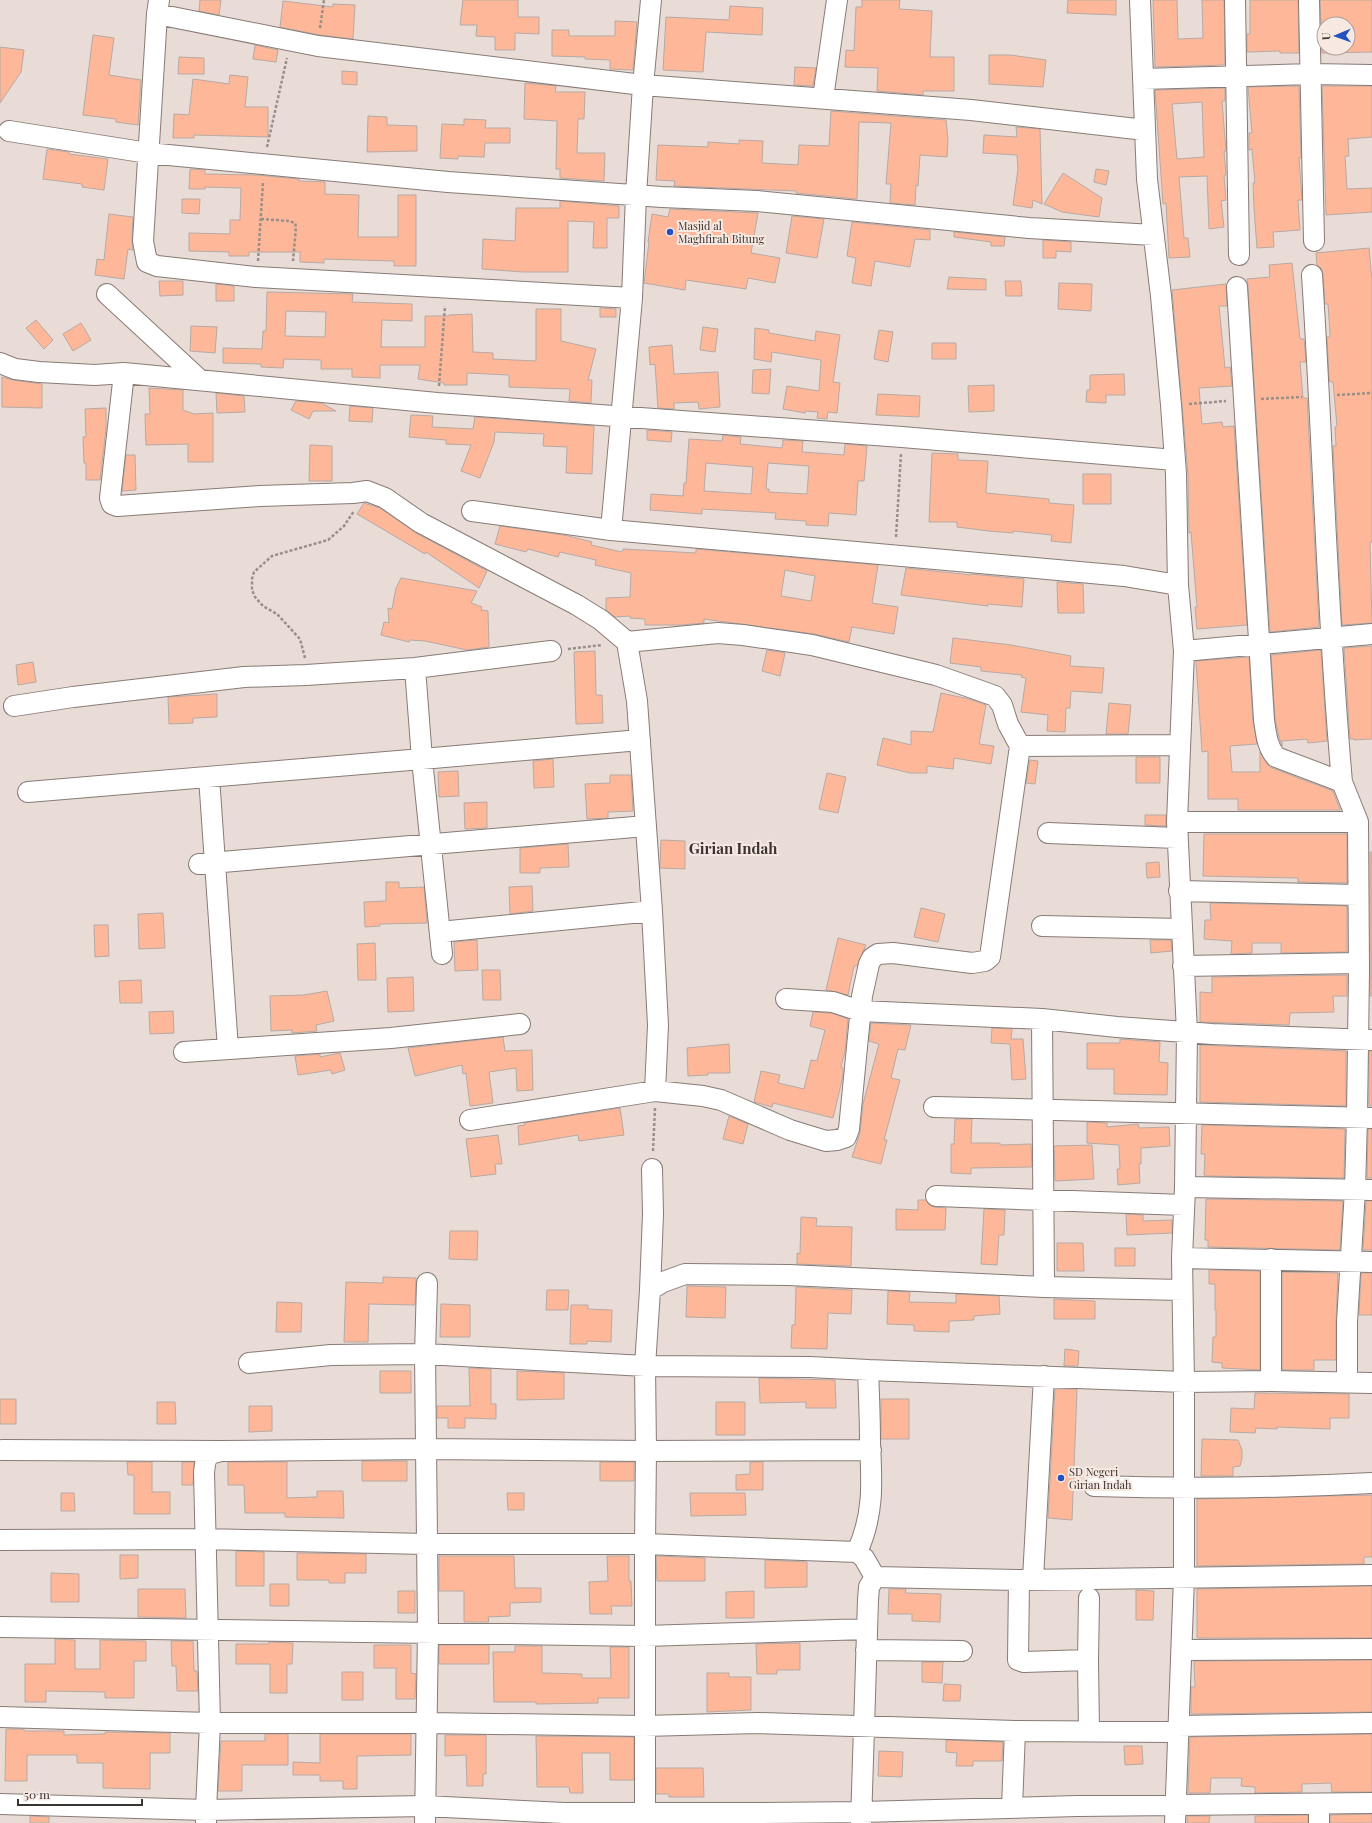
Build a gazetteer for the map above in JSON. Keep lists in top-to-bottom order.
{
  "districts": ["Girian Indah"],
  "places": ["Masjid al Maghfirah Bitung", "SD Negeri Girian Indah"],
  "scale_bar": "50 m",
  "north": "left"
}
